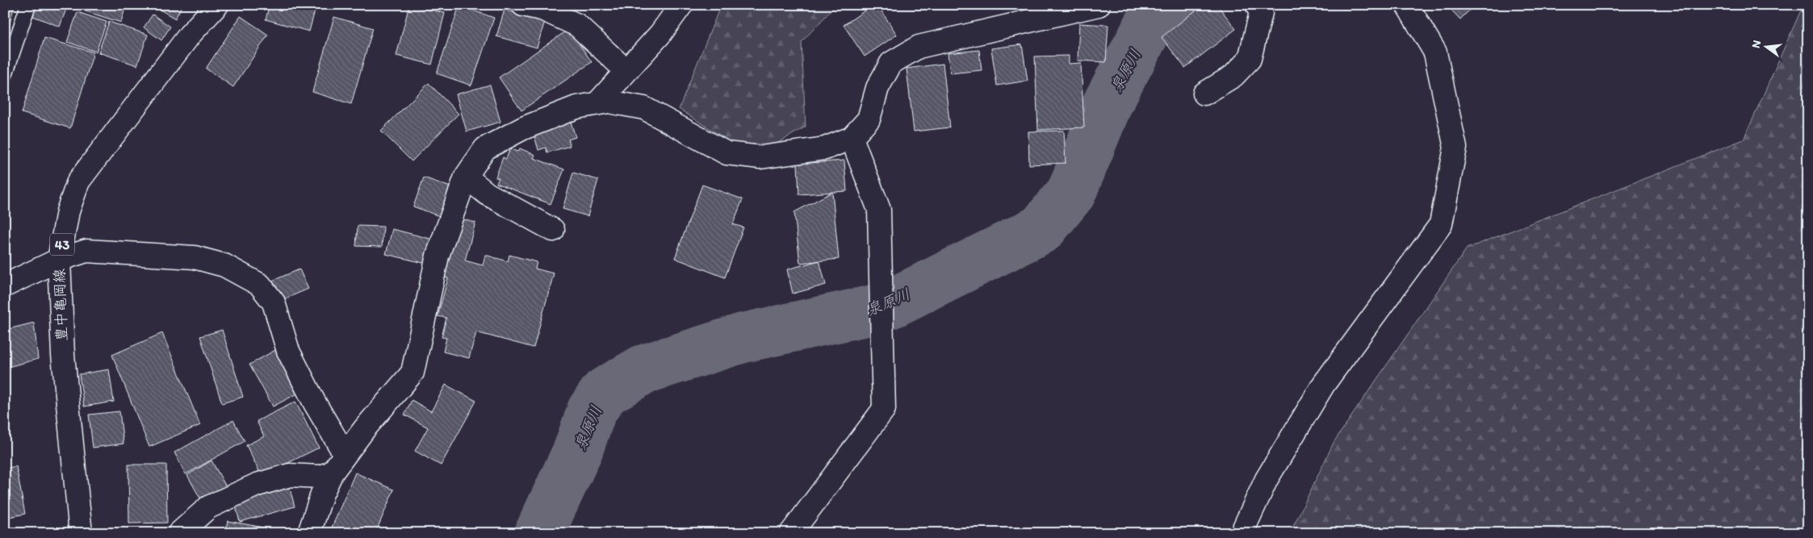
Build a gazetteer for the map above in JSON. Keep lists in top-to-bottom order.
{
  "streets": {
    "street": ["43", "豊中亀岡線"]
  },
  "water": ["泉原川"],
  "north": "left"
}
